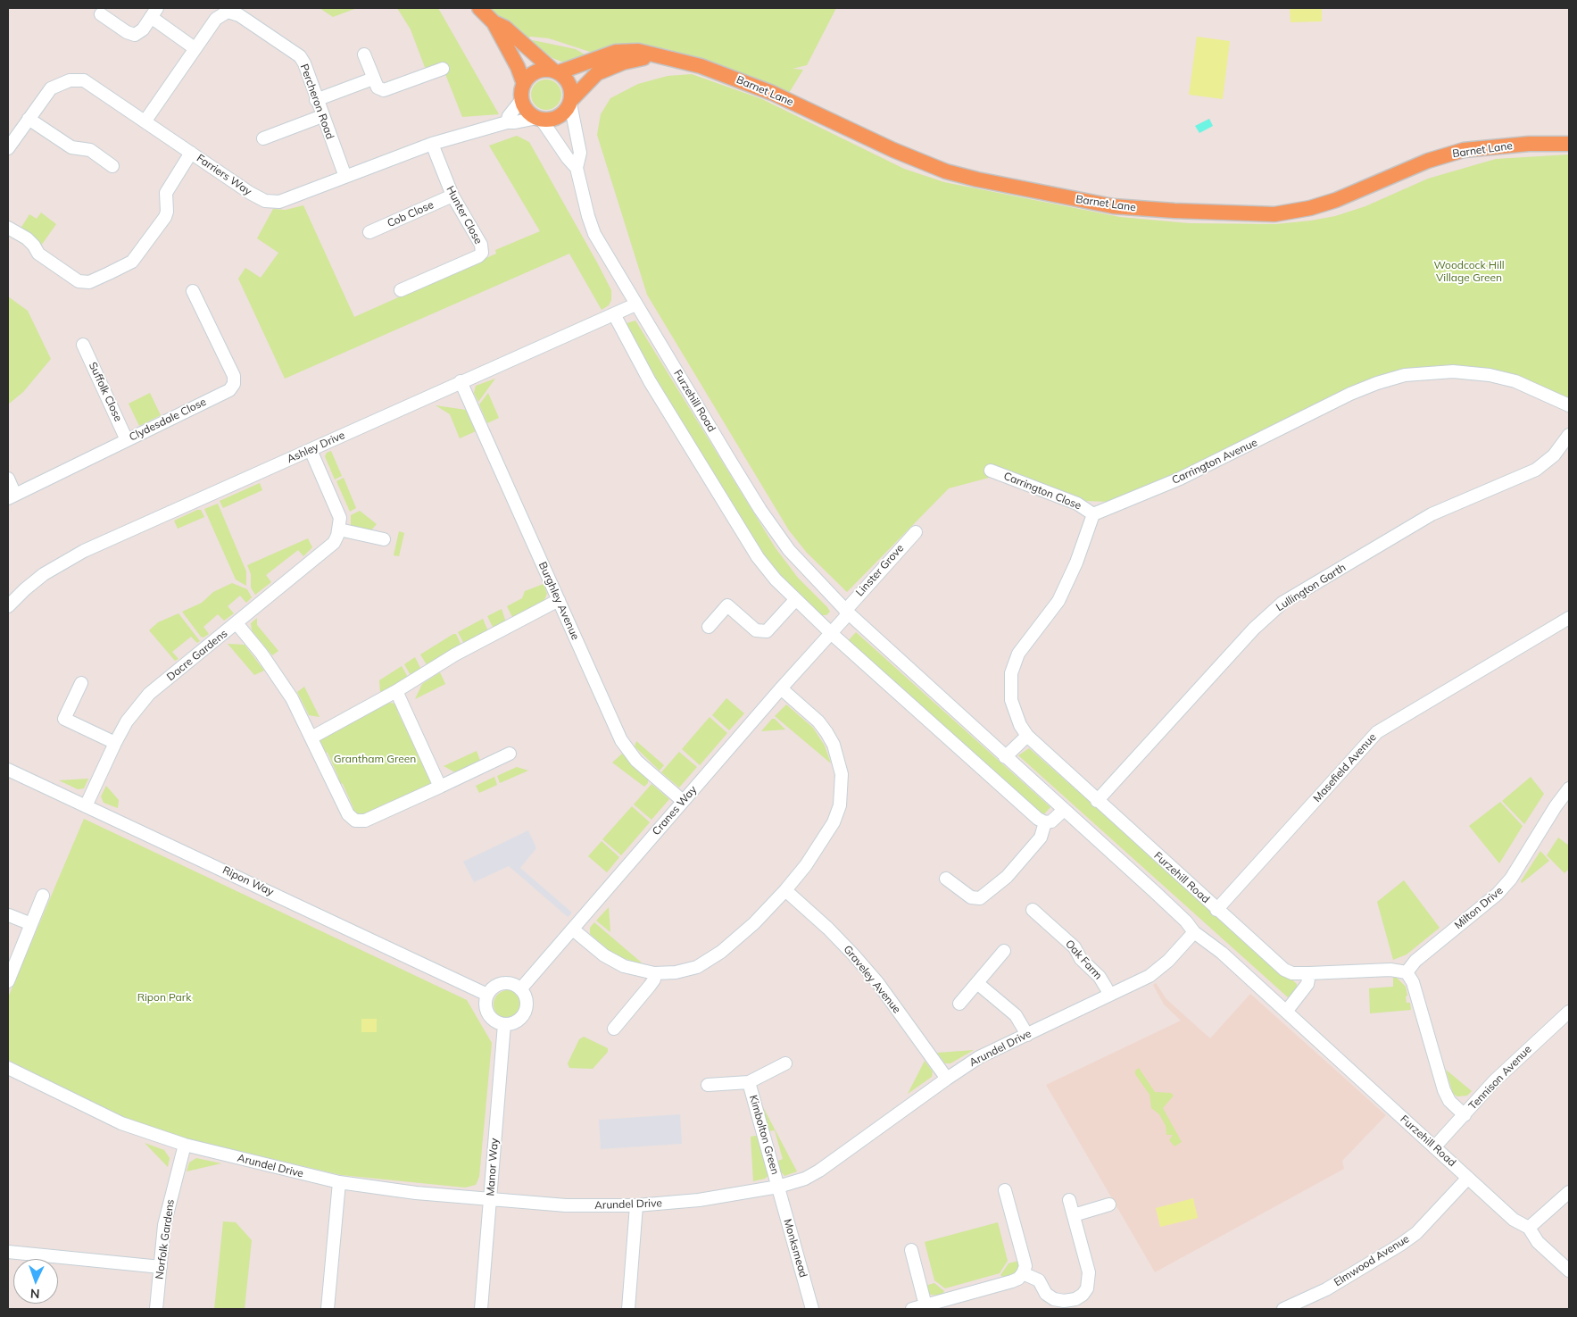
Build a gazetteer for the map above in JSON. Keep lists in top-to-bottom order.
{
  "streets": {
    "main road": ["Barnet Lane"],
    "street": [
      "Percheron Road",
      "Farriers Way",
      "Cob Close",
      "Hunter Close",
      "Suffolk Close",
      "Furzehill Road",
      "Clydesdale Close",
      "Ashley Drive",
      "Carrington Avenue",
      "Carrington Close",
      "Linster Grove",
      "Lullington Garth",
      "Burghley Avenue",
      "Dacre Gardens",
      "Masefield Avenue",
      "Cranes Way",
      "Ripon Way",
      "Milton Drive",
      "Oak Farm",
      "Graveley Avenue",
      "Arundel Drive",
      "Tennison Avenue",
      "Kimbolton Green",
      "Manor Way",
      "Norfolk Gardens",
      "Monksmead",
      "Elmwood Avenue"
    ]
  },
  "crossings": [
    ["Barnet Lane", "Farriers Way"],
    ["Barnet Lane", "Furzehill Road"],
    ["Percheron Road", "Farriers Way"],
    ["Farriers Way", "Hunter Close"],
    ["Farriers Way", "Furzehill Road"],
    ["Cob Close", "Hunter Close"],
    ["Suffolk Close", "Clydesdale Close"],
    ["Furzehill Road", "Ashley Drive"],
    ["Furzehill Road", "Linster Grove"],
    ["Furzehill Road", "Lullington Garth"],
    ["Furzehill Road", "Masefield Avenue"],
    ["Furzehill Road", "Arundel Drive"],
    ["Furzehill Road", "Tennison Avenue"],
    ["Furzehill Road", "Elmwood Avenue"],
    ["Ashley Drive", "Burghley Avenue"],
    ["Carrington Avenue", "Carrington Close"],
    ["Burghley Avenue", "Cranes Way"],
    ["Dacre Gardens", "Ripon Way"],
    ["Cranes Way", "Ripon Way"],
    ["Cranes Way", "Manor Way"],
    ["Ripon Way", "Manor Way"],
    ["Oak Farm", "Arundel Drive"],
    ["Graveley Avenue", "Arundel Drive"],
    ["Arundel Drive", "Kimbolton Green"],
    ["Arundel Drive", "Manor Way"],
    ["Arundel Drive", "Norfolk Gardens"],
    ["Arundel Drive", "Monksmead"],
    ["Kimbolton Green", "Monksmead"]
  ],
  "parks": ["Woodcock Hill Village Green", "Grantham Green", "Ripon Park"],
  "north": "bottom"
}
